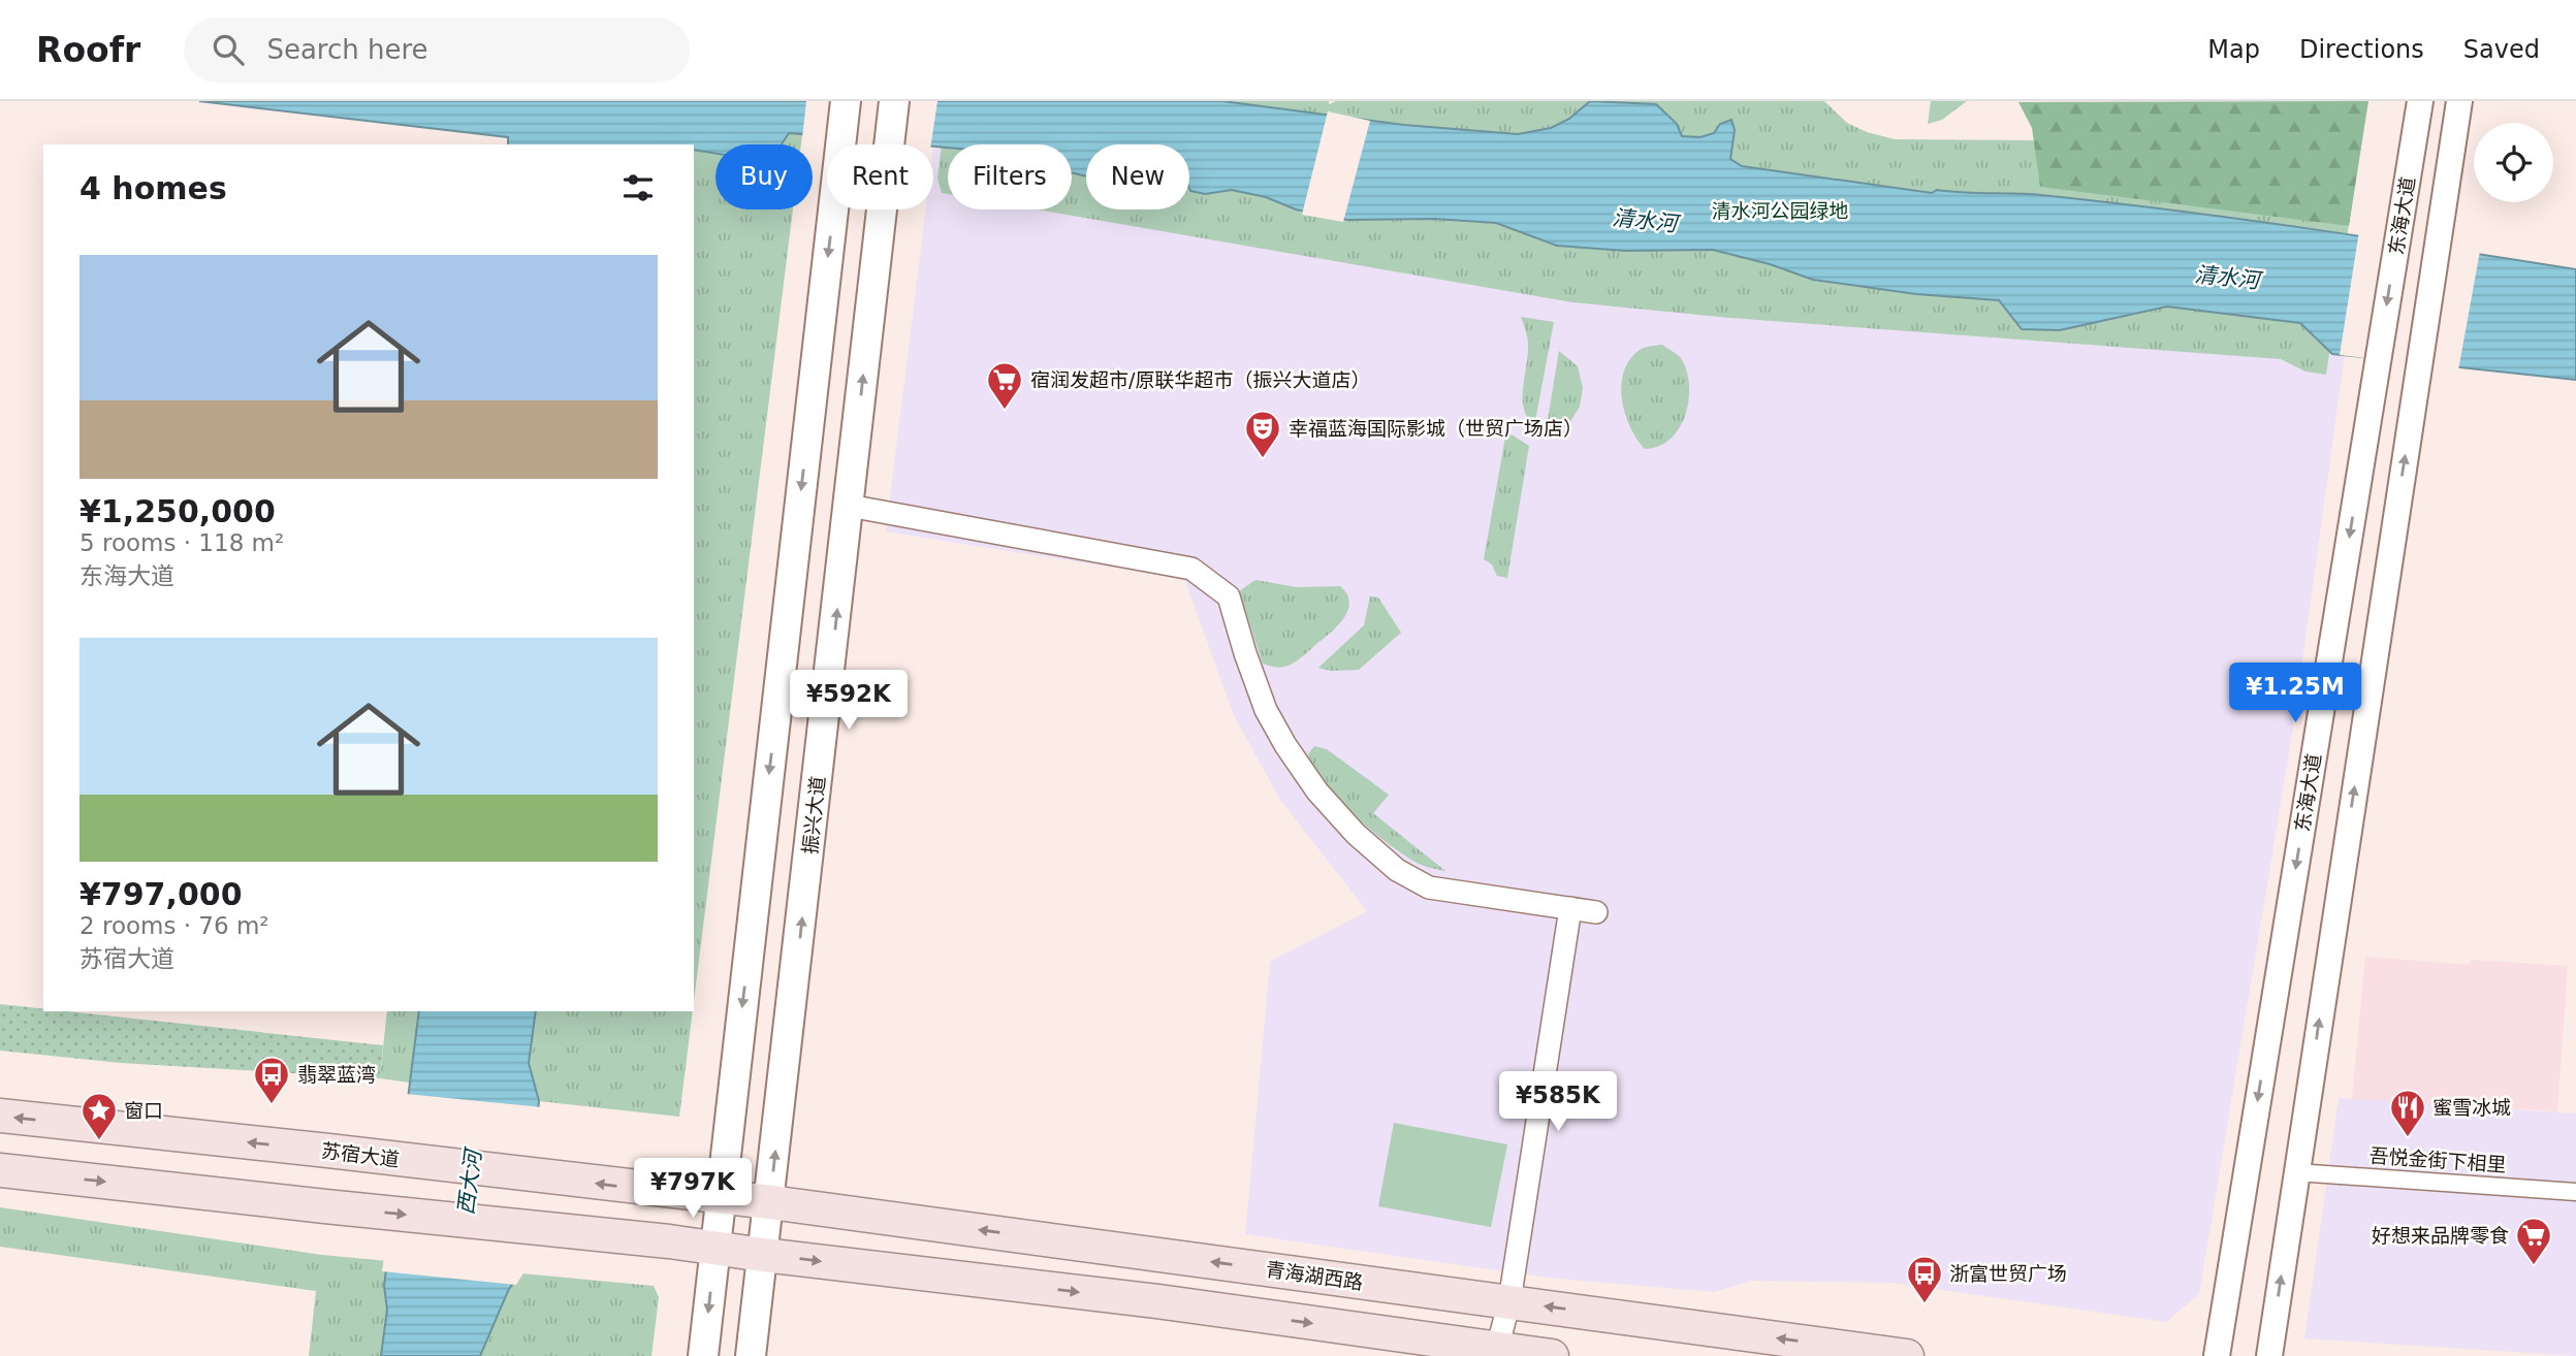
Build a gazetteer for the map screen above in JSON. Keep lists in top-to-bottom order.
{
  "streets": {
    "main road": ["振兴大道", "苏宿大道", "青海湖西路"],
    "street": ["东海大道", "吾悦金街下相里"]
  },
  "crossings": [
    ["东海大道", "吾悦金街下相里"],
    ["振兴大道", "青海湖西路"],
    ["苏宿大道", "青海湖西路"]
  ],
  "water": ["清水河", "西大河"],
  "parks": ["清水河公园绿地"],
  "places": {
    "supermarket": ["宿润发超市/原联华超市（振兴大道店）", "好想来品牌零食"],
    "theatre": ["幸福蓝海国际影城（世贸广场店）"],
    "bus stop": ["翡翠蓝湾", "浙富世贸广场"],
    "restaurant": ["蜜雪冰城"],
    "place": ["窗口"]
  },
  "page": {
    "header": "Roofr",
    "search": "Search here",
    "nav": ["Map", "Directions", "Saved"],
    "chip": [
      "Buy",
      "Rent",
      "Filters",
      "New"
    ],
    "heading": "4 homes",
    "list": [
      {
        "name": "¥1,250,000",
        "note": "5 rooms · 118 m² · 东海大道"
      },
      {
        "name": "¥797,000",
        "note": "2 rooms · 76 m² · 苏宿大道"
      }
    ],
    "price": [
      "¥1.25M",
      "¥592K",
      "¥585K",
      "¥797K"
    ]
  }
}
